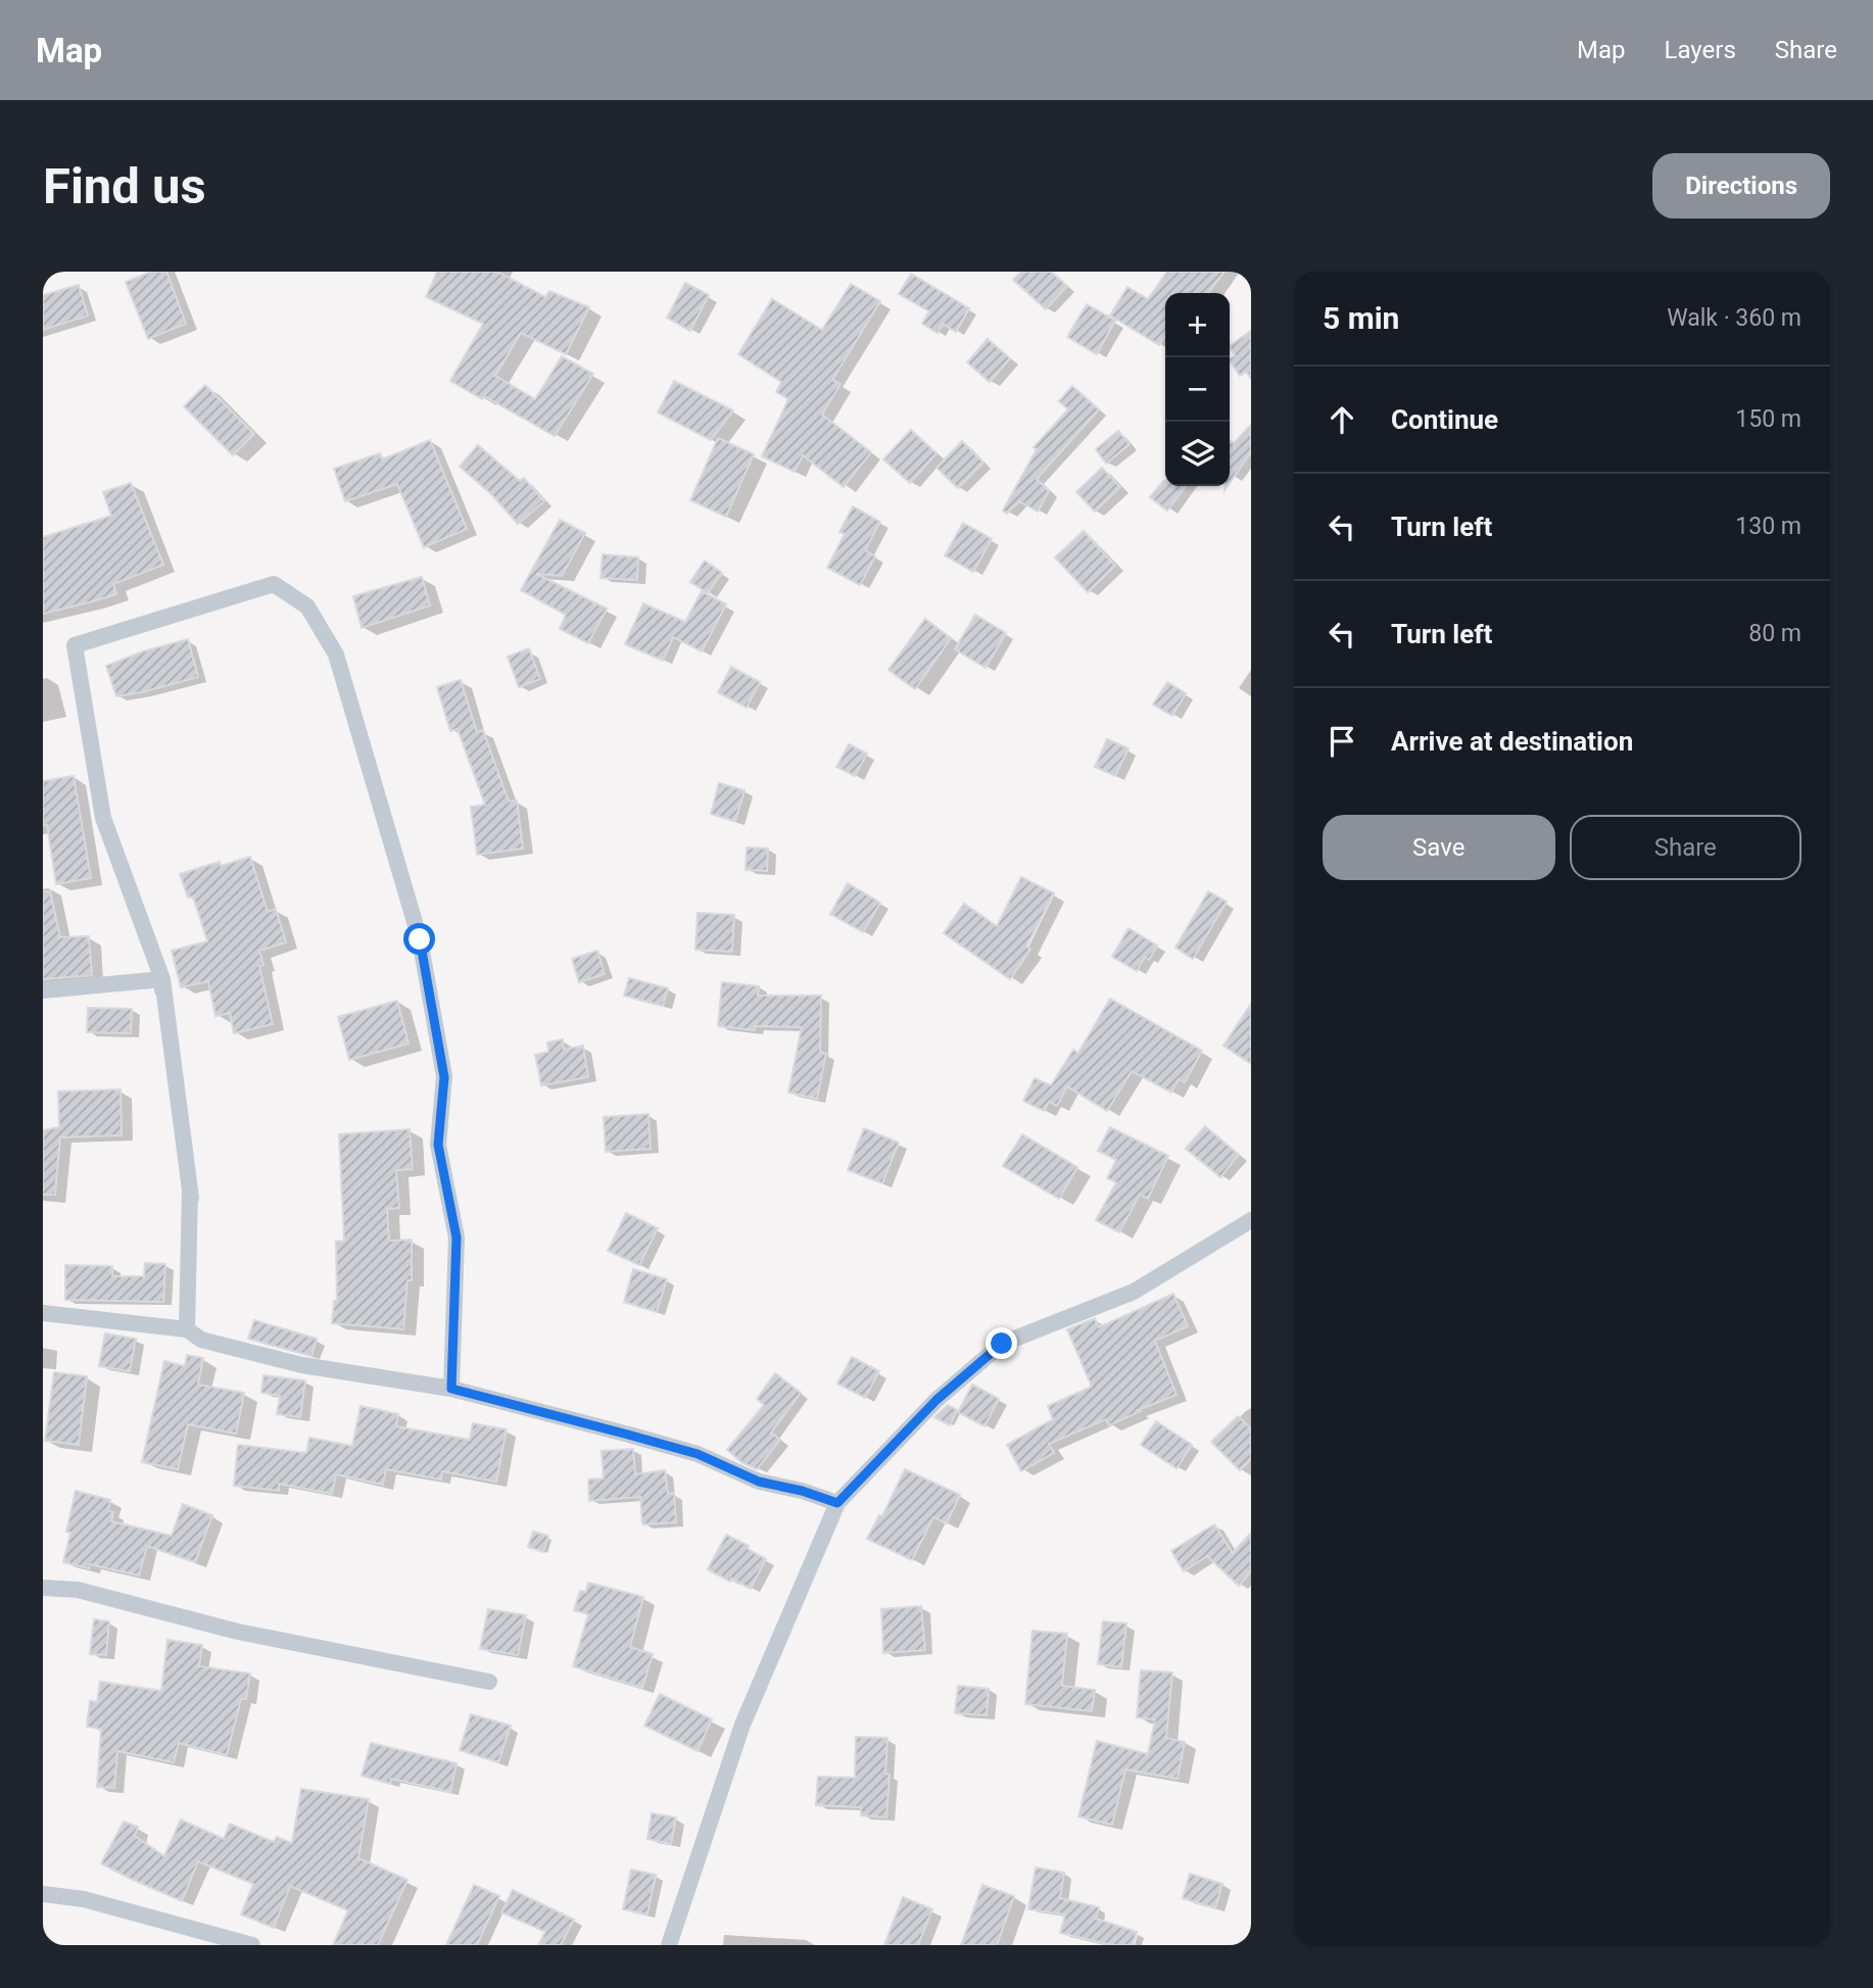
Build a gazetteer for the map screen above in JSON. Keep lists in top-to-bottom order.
{
  "page": {
    "header": "Map",
    "nav": ["Map", "Layers", "Share"],
    "buttons": [
      "Directions",
      ["Save", "Share"]
    ],
    "title": "Find us",
    "heading": ["5 min", "Walk · 360 m"],
    "map_buttons": ["+", "−"],
    "list": [
      ["Continue", "150 m"],
      ["Turn left", "130 m"],
      ["Turn left", "80 m"],
      "Arrive at destination"
    ]
  }
}
